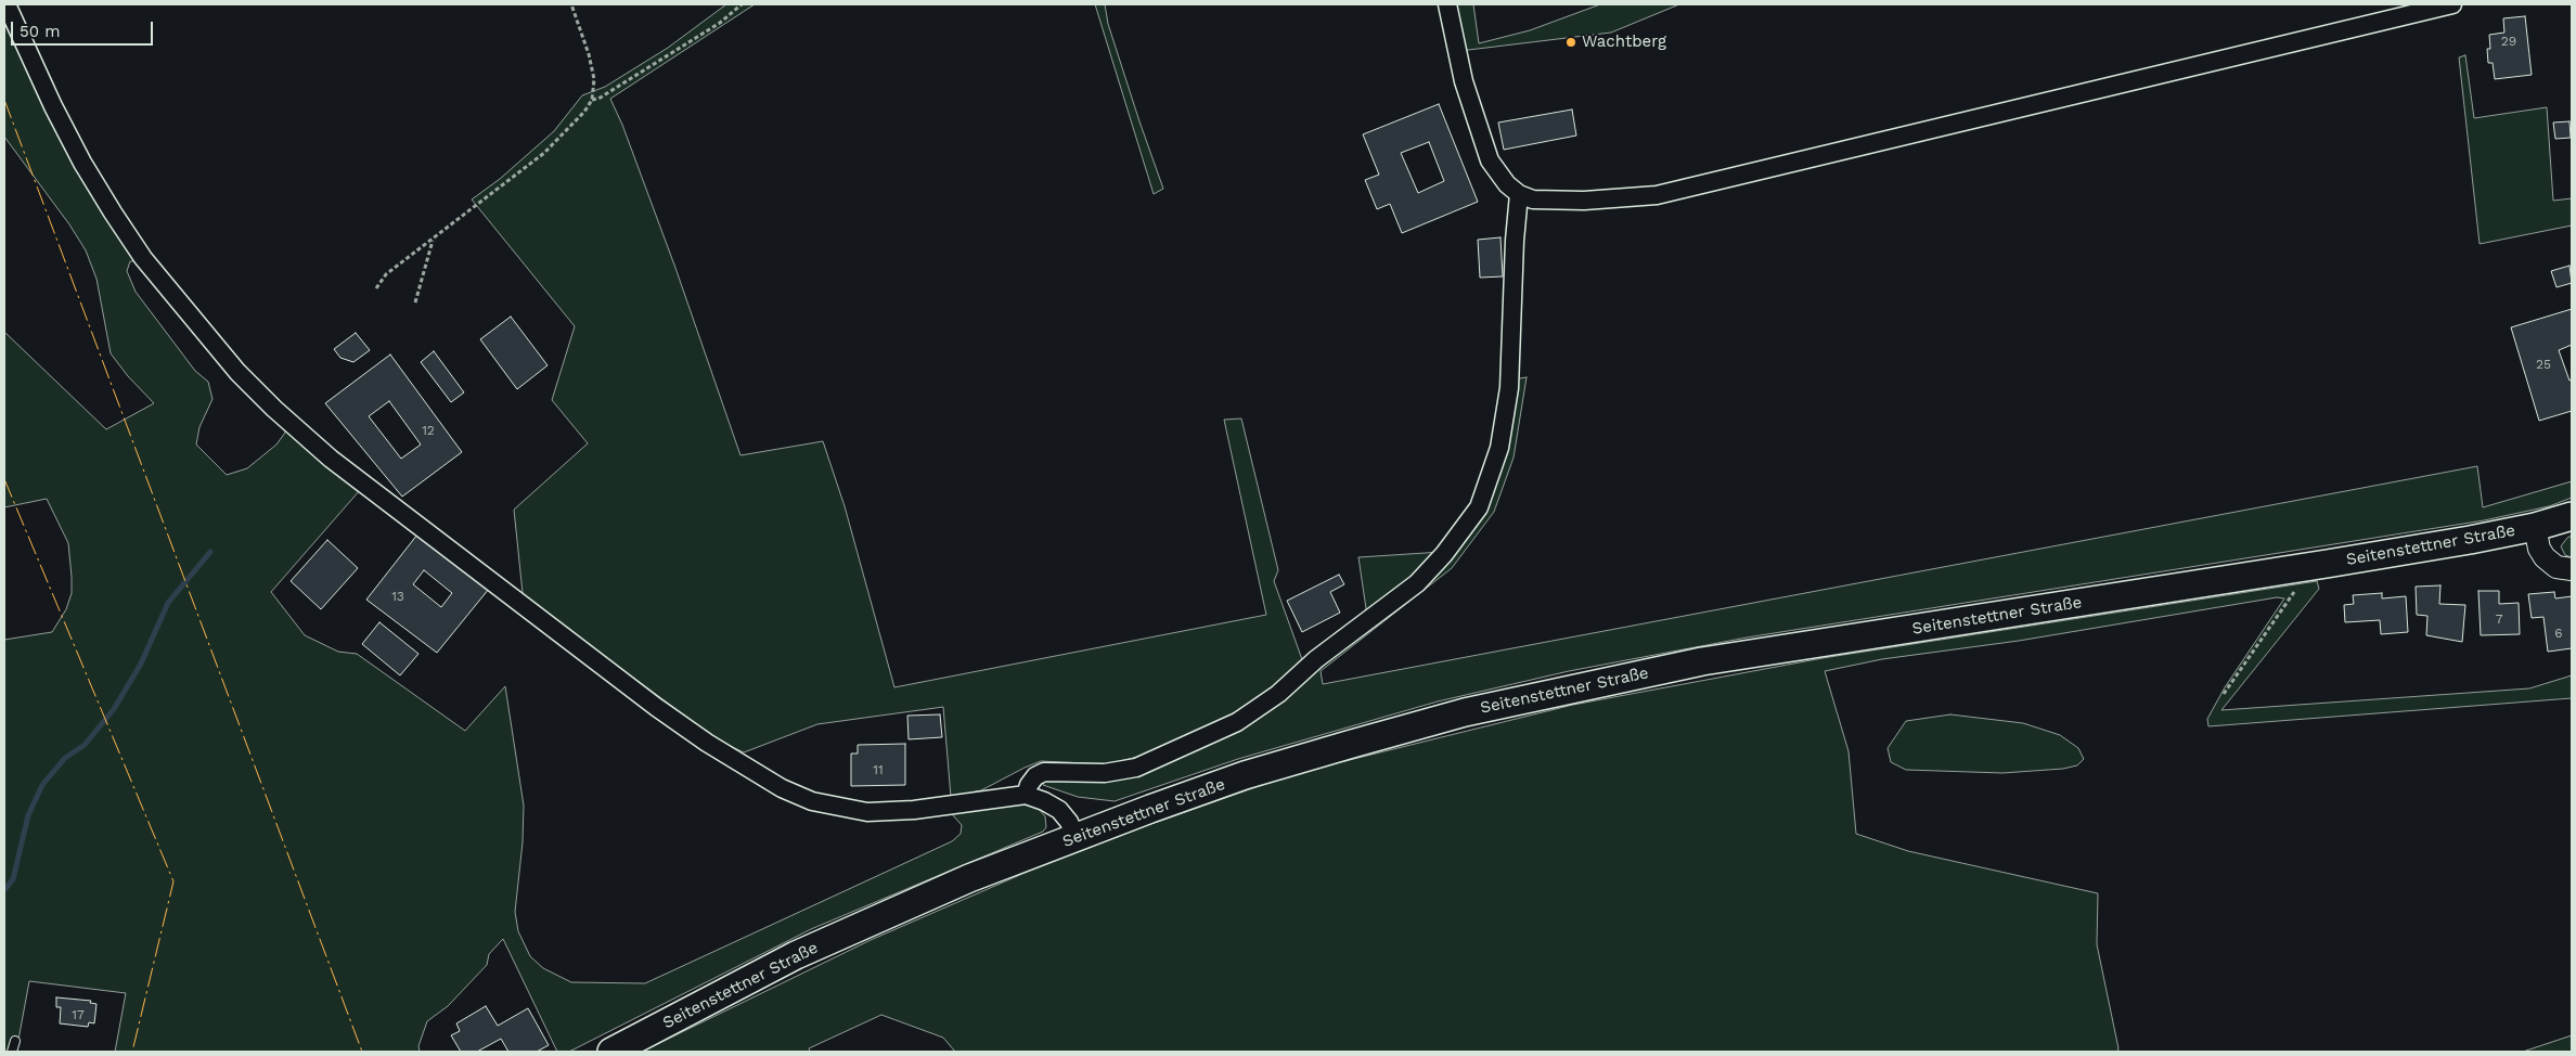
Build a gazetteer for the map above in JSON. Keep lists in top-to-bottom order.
{
  "streets": {
    "main road": ["Seitenstettner Straße"]
  },
  "places": ["Wachtberg"],
  "house_numbers": [
    "29",
    "25",
    "12",
    "13",
    "7",
    "6",
    "11",
    "17"
  ],
  "scale_bar": "50 m"
}
